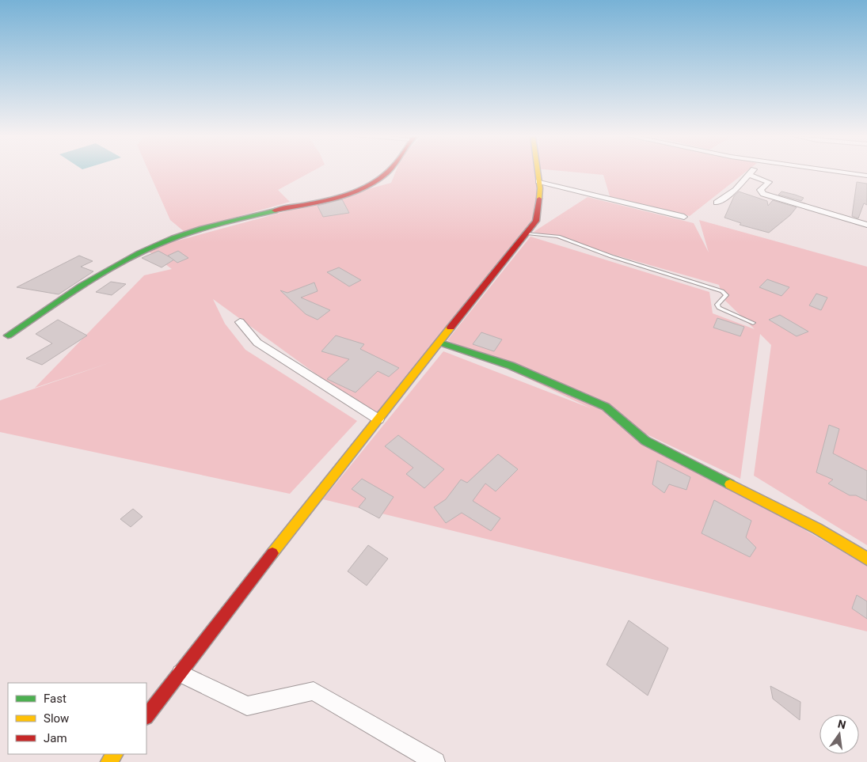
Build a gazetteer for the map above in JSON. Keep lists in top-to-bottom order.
{
  "legend": ["Fast", "Slow", "Jam"],
  "north": "top"
}
